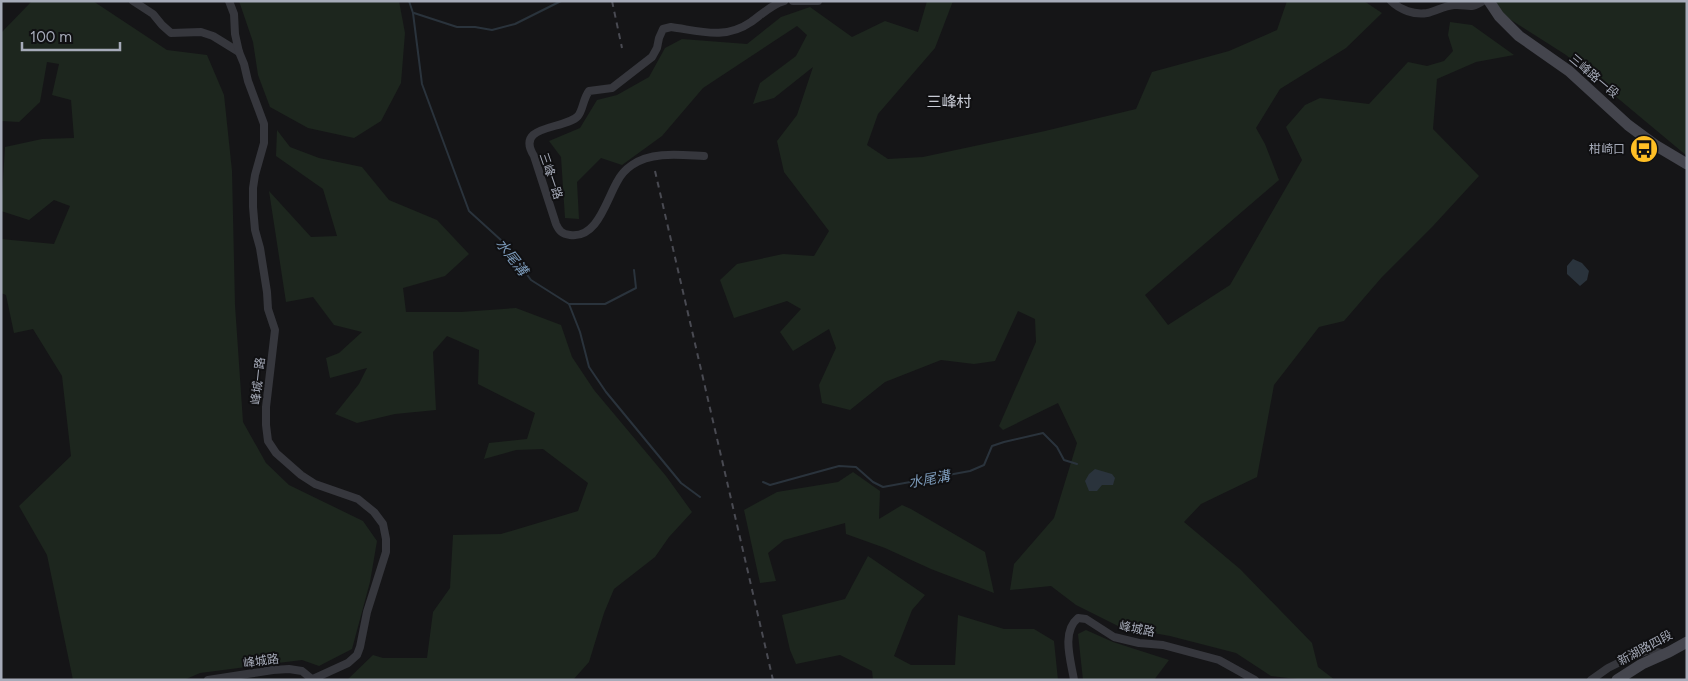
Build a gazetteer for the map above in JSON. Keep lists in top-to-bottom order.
{
  "streets": {
    "street": [
      "三峰路一段",
      "三峰一路",
      "峰城一路",
      "峰城路",
      "新湖路四段"
    ]
  },
  "crossings": [
    ["峰城一路", "峰城路"]
  ],
  "districts": ["三峰村"],
  "water": ["水尾溝"],
  "places": {
    "bus stop": ["柑崎口"]
  },
  "scale_bar": "100 m"
}
